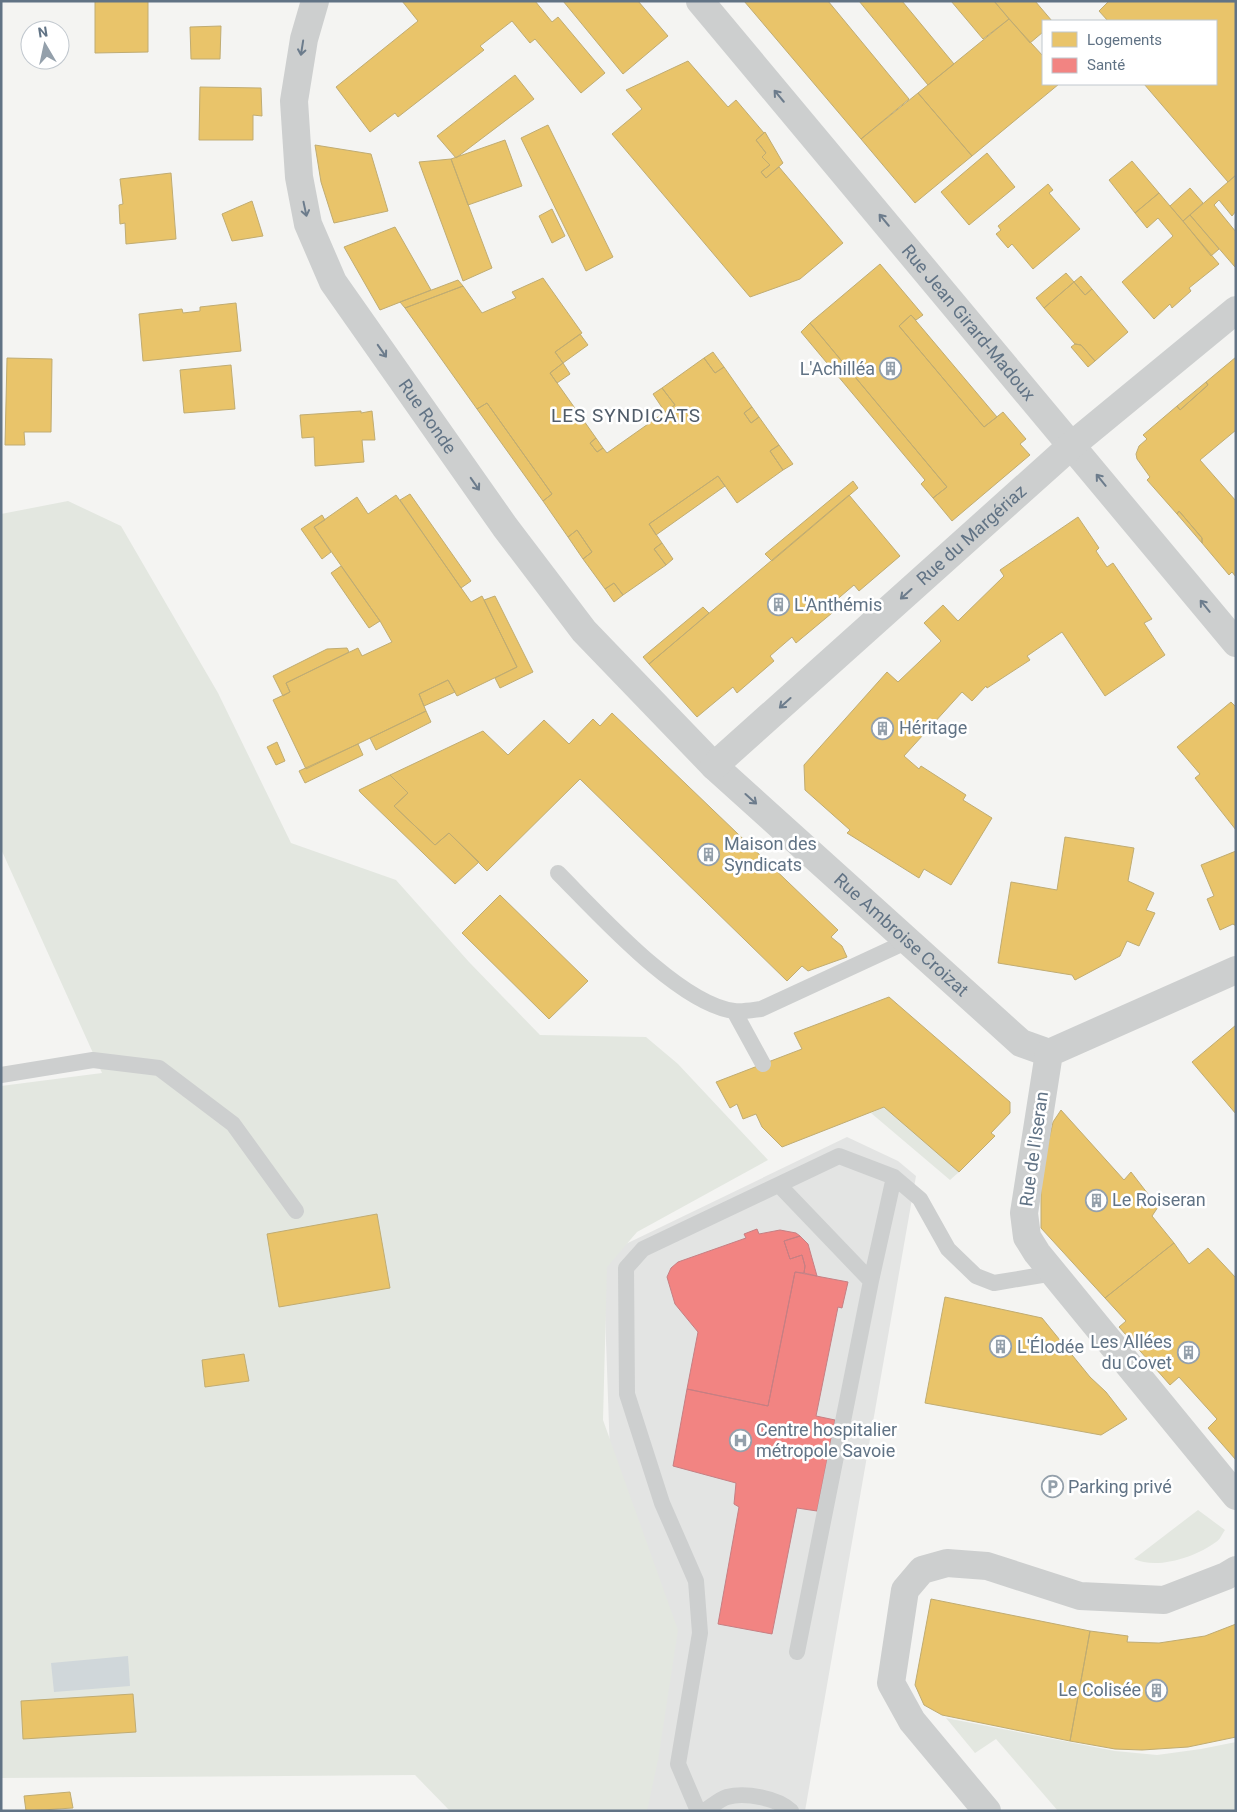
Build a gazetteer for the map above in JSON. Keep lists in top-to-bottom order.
{
  "streets": {
    "street": [
      "Rue Jean Girard-Madoux",
      "Rue Ronde",
      "Rue du Margériaz",
      "Rue Ambroise Croizat",
      "Rue de l'Iseran"
    ]
  },
  "crossings": [
    ["Rue Jean Girard-Madoux", "Rue du Margériaz"],
    ["Rue Ronde", "Rue du Margériaz"],
    ["Rue Ronde", "Rue Ambroise Croizat"],
    ["Rue du Margériaz", "Rue Ambroise Croizat"],
    ["Rue Ambroise Croizat", "Rue de l'Iseran"]
  ],
  "one_way": [
    "Rue Jean Girard-Madoux",
    "Rue Ronde",
    "Rue du Margériaz",
    "Rue Ambroise Croizat"
  ],
  "districts": ["LES SYNDICATS"],
  "places": {
    "building": [
      "L'Achilléa",
      "L'Anthémis",
      "Héritage",
      "Maison des Syndicats",
      "Le Roiseran",
      "L'Élodée",
      "Les Allées du Covet",
      "Le Colisée"
    ],
    "hospital": ["Centre hospitalier métropole Savoie"],
    "parking": ["Parking privé"]
  },
  "legend": ["Logements", "Santé"],
  "north": "top"
}
